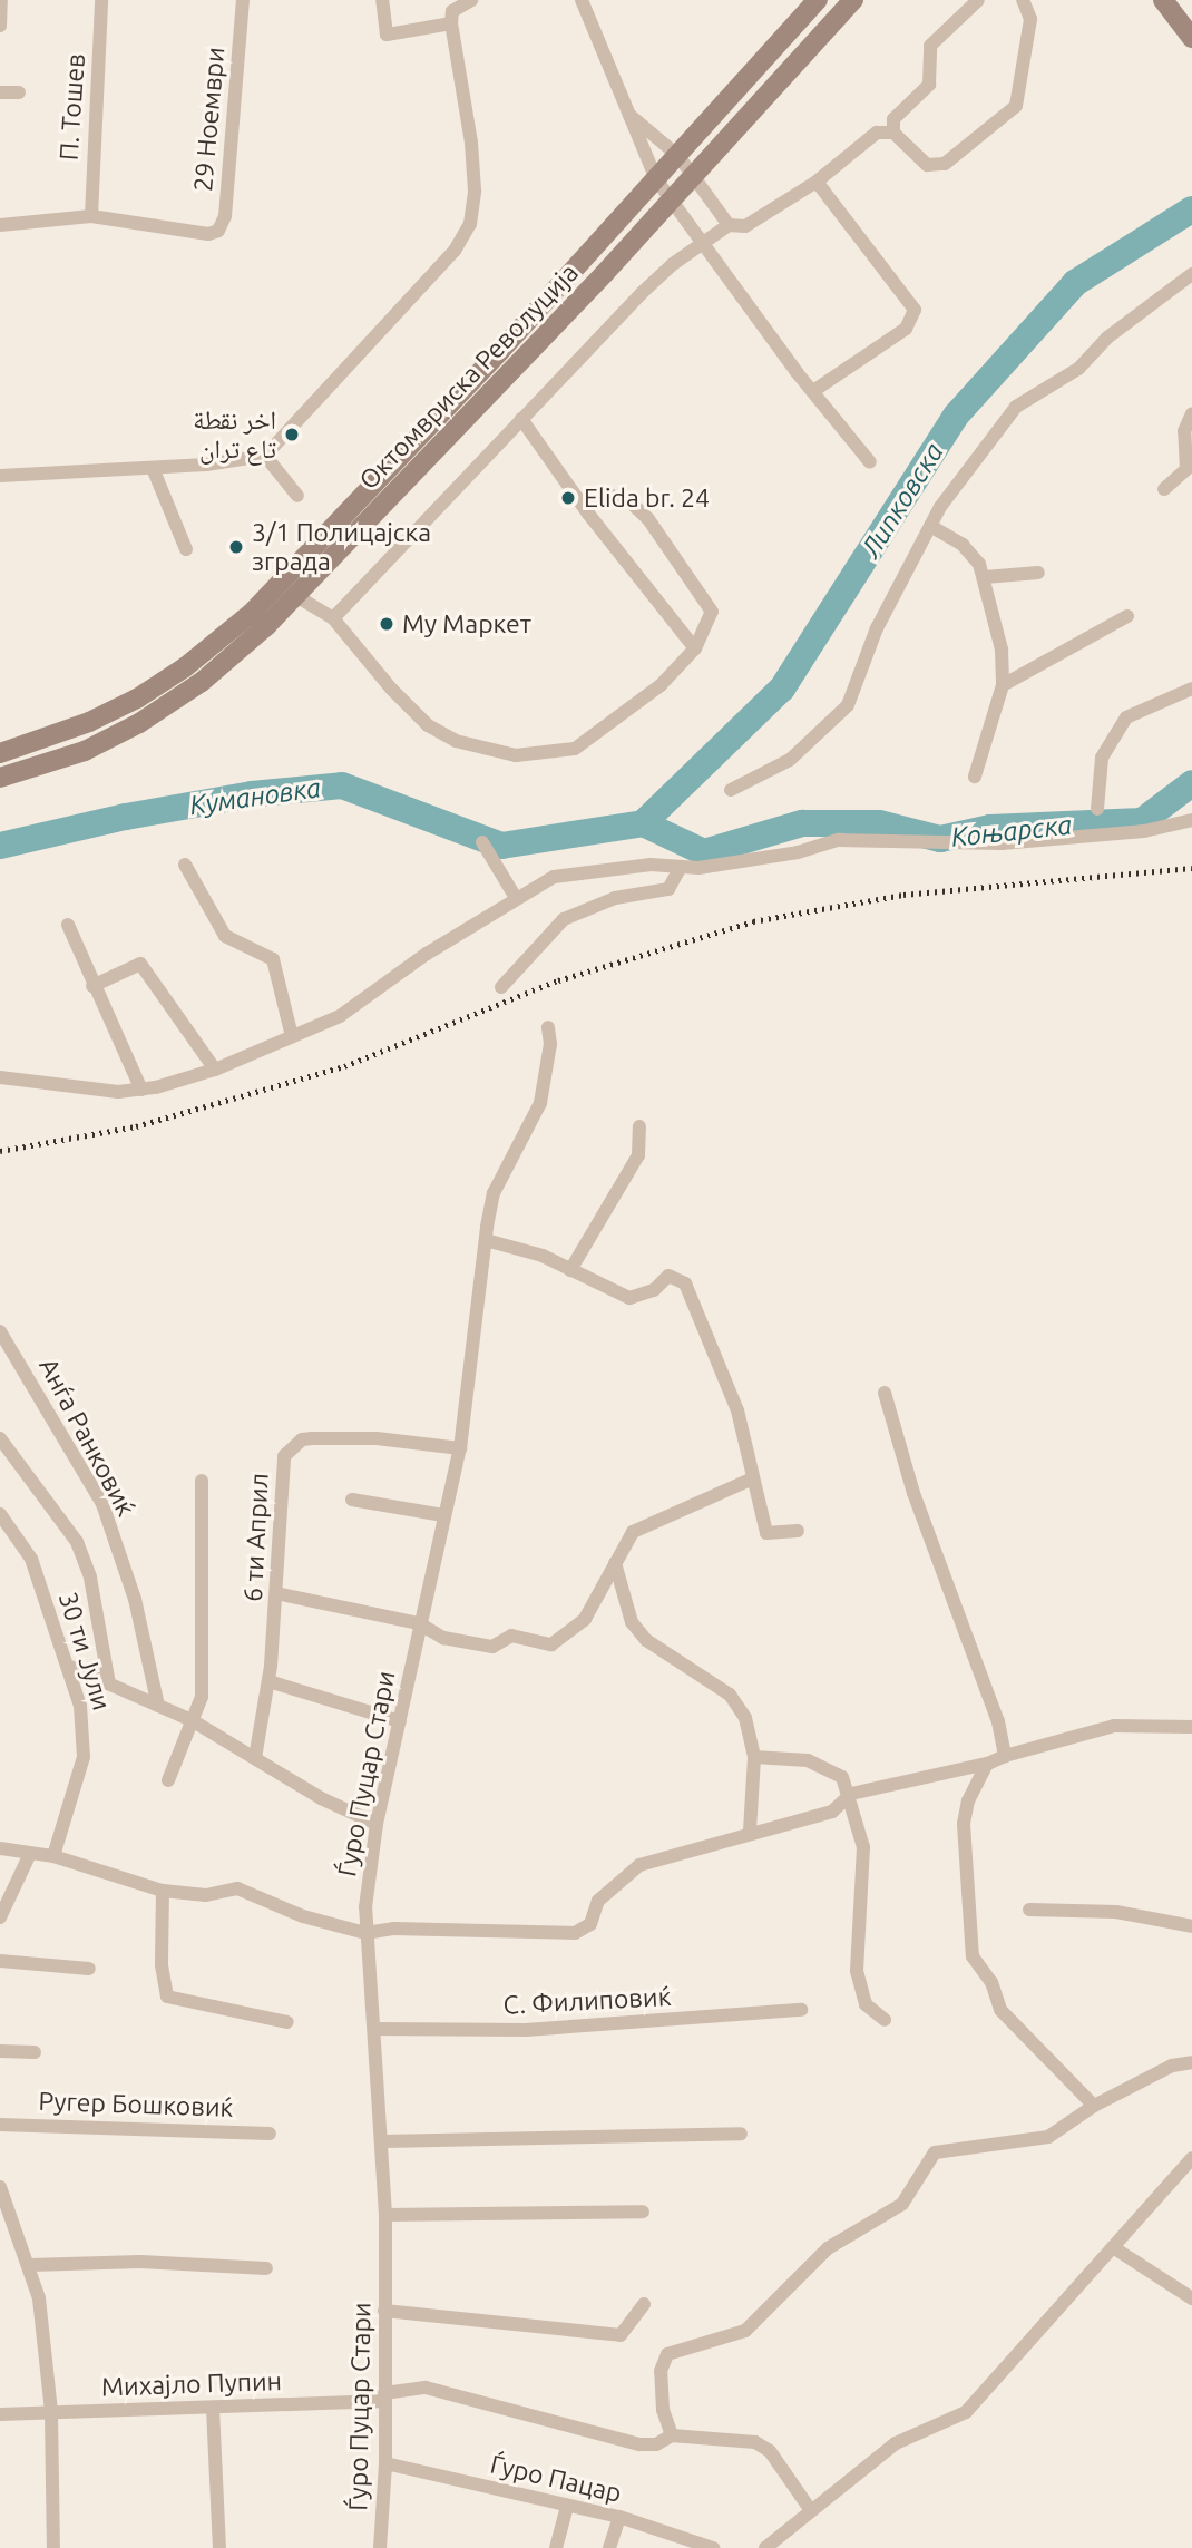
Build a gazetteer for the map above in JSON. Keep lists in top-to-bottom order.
{
  "streets": {
    "street": [
      "П. Тошев",
      "29 Ноември",
      "Октомвриска Револуција",
      "Анѓа Ранковиќ",
      "6 ти Април",
      "30 ти Јули",
      "Ѓуро Пуцар Стари",
      "С. Филиповиќ",
      "Ругер Бошковиќ",
      "Михајло Пупин",
      "Ѓуро Пацар"
    ]
  },
  "crossings": [
    ["П. Тошев", "29 Ноември"],
    ["6 ти Април", "Ѓуро Пуцар Стари"],
    ["Ѓуро Пуцар Стари", "С. Филиповиќ"],
    ["Ѓуро Пуцар Стари", "Михајло Пупин"],
    ["Ѓуро Пуцар Стари", "Ѓуро Пацар"]
  ],
  "water": ["Липковска", "Кумановка", "Коњарска"],
  "places": [
    "اخر نقطة تاع تران",
    "Elida br. 24",
    "3/1 Полицајска зграда",
    "Му Маркет"
  ]
}
